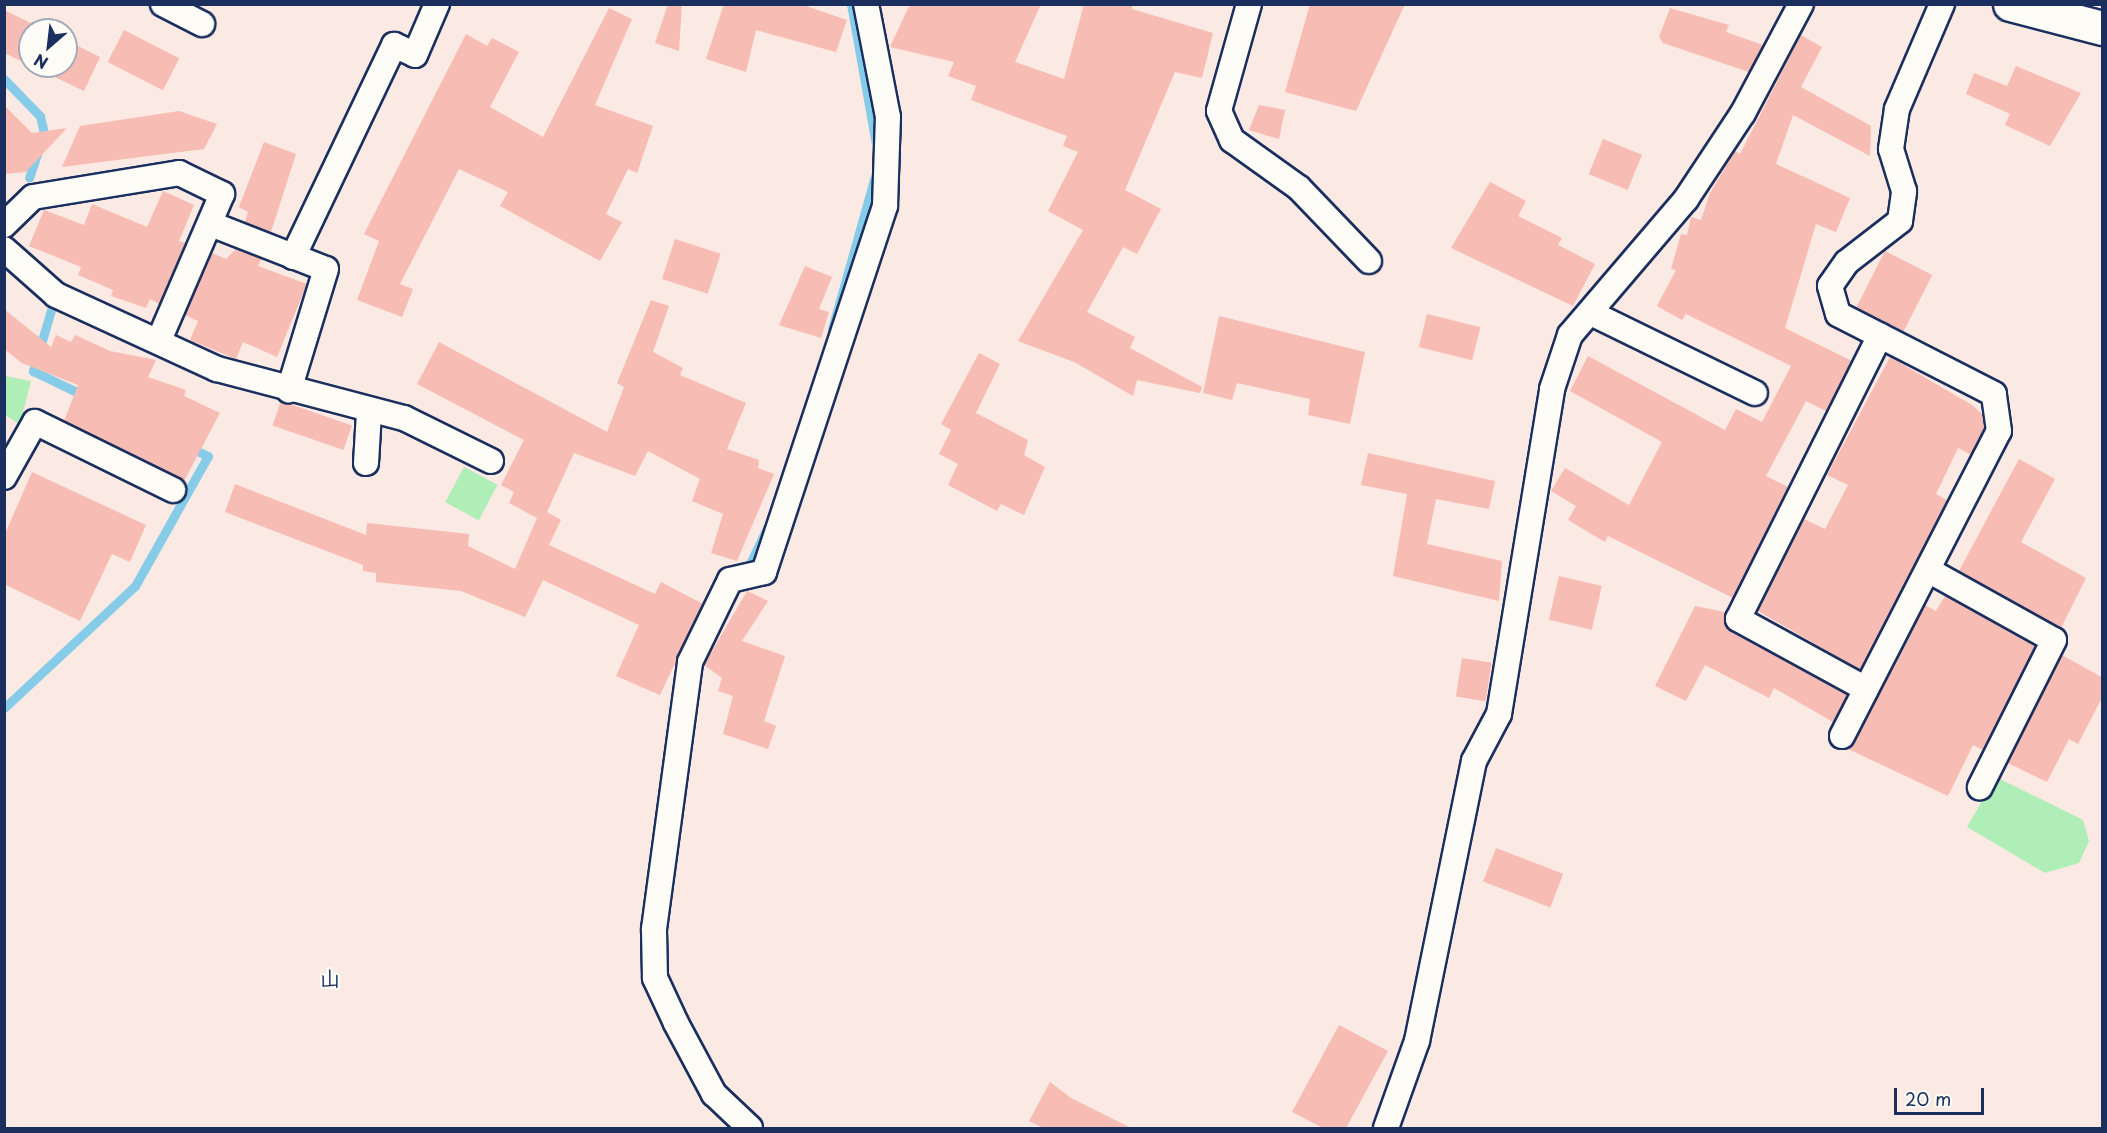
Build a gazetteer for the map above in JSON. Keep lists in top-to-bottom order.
{
  "districts": ["山"],
  "scale_bar": "20 m",
  "north": "bottom left"
}
